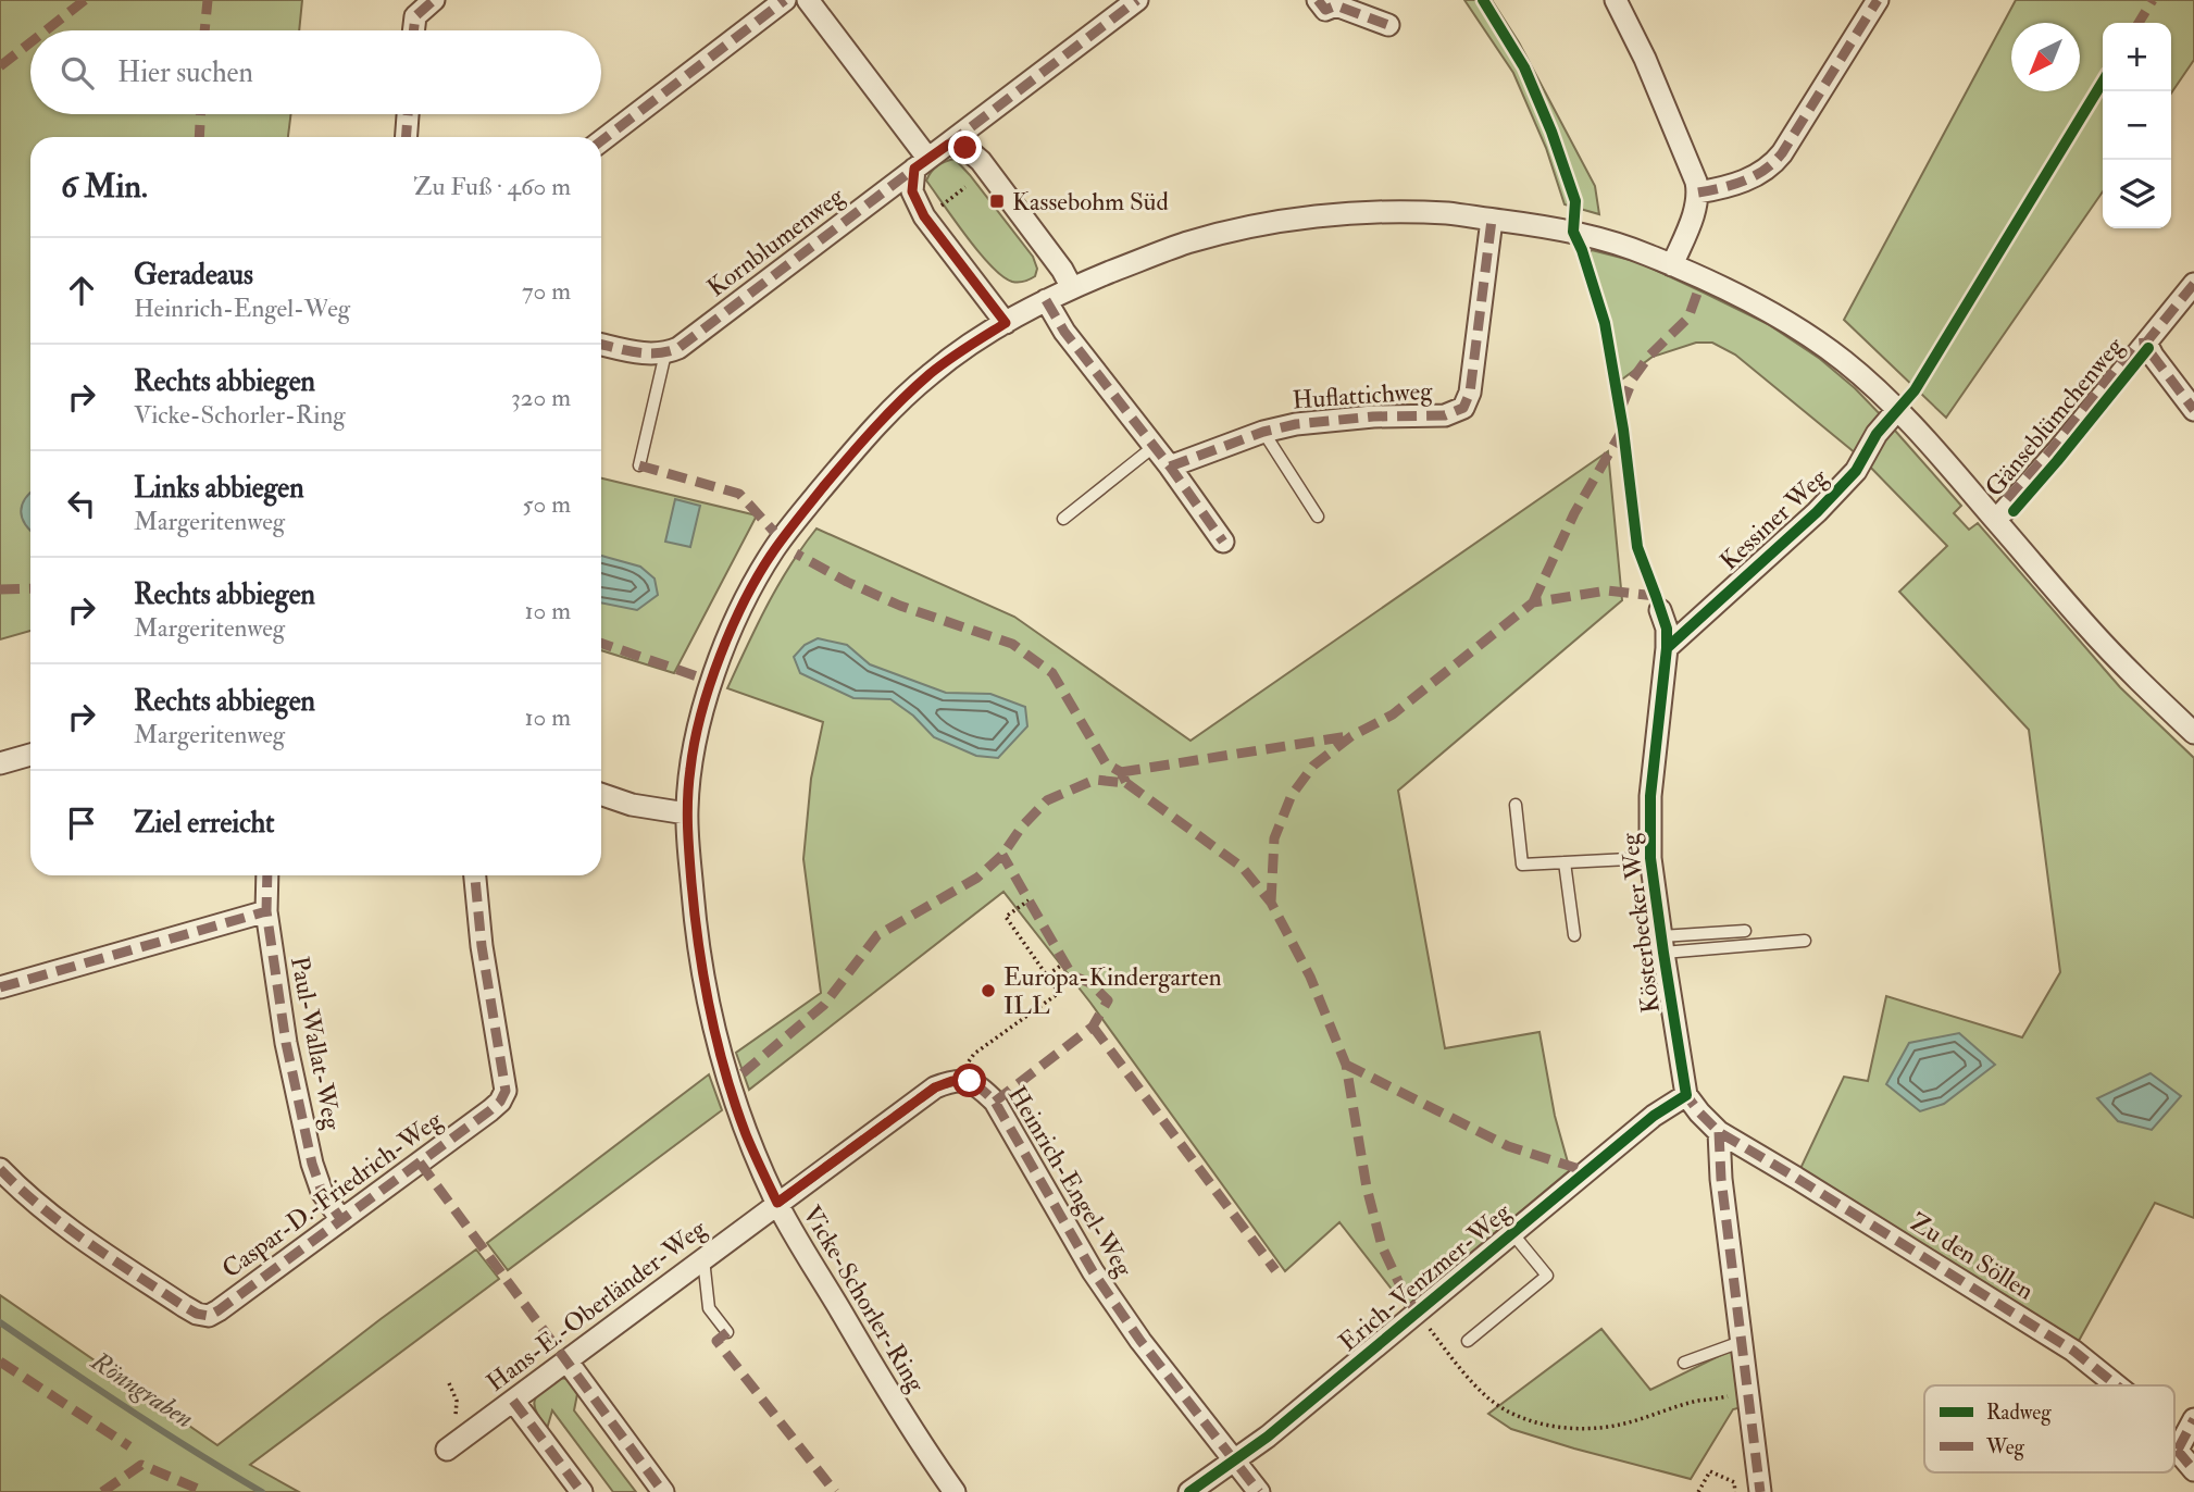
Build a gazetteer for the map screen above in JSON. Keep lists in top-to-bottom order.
{
  "streets": {
    "street": [
      "Kornblumenweg",
      "Huflattichweg",
      "Gänseblümchenweg",
      "Kessiner Weg",
      "Kösterbecker Weg",
      "Paul-Wallat-Weg",
      "Heinrich-Engel-Weg",
      "Caspar-D.-Friedrich-Weg",
      "Zu den Söllen",
      "Erich-Venzmer-Weg",
      "Vicke-Schorler-Ring",
      "Hans-E.-Oberländer-Weg"
    ]
  },
  "crossings": [
    ["Huflattichweg", "Vicke-Schorler-Ring"],
    ["Gänseblümchenweg", "Vicke-Schorler-Ring"],
    ["Kessiner Weg", "Kösterbecker Weg"],
    ["Kessiner Weg", "Vicke-Schorler-Ring"],
    ["Kösterbecker Weg", "Erich-Venzmer-Weg"],
    ["Paul-Wallat-Weg", "Caspar-D.-Friedrich-Weg"],
    ["Heinrich-Engel-Weg", "Erich-Venzmer-Weg"],
    ["Vicke-Schorler-Ring", "Hans-E.-Oberländer-Weg"]
  ],
  "water": ["Rönngraben"],
  "places": {
    "transit": ["Kassebohm Süd"],
    "other": ["Europa-Kindergarten ILL"]
  },
  "legend": ["Radweg", "Weg"],
  "north": "bottom left",
  "page": {
    "map_buttons": ["+", "−"],
    "search": "Hier suchen",
    "heading": ["6 Min.", "Zu Fuß · 460 m"],
    "list": [
      ["Geradeaus", "Heinrich-Engel-Weg", "70 m"],
      ["Rechts abbiegen", "Vicke-Schorler-Ring", "320 m"],
      ["Links abbiegen", "Margeritenweg", "50 m"],
      ["Rechts abbiegen", "Margeritenweg", "10 m"],
      ["Rechts abbiegen", "Margeritenweg", "10 m"],
      "Ziel erreicht"
    ]
  }
}
